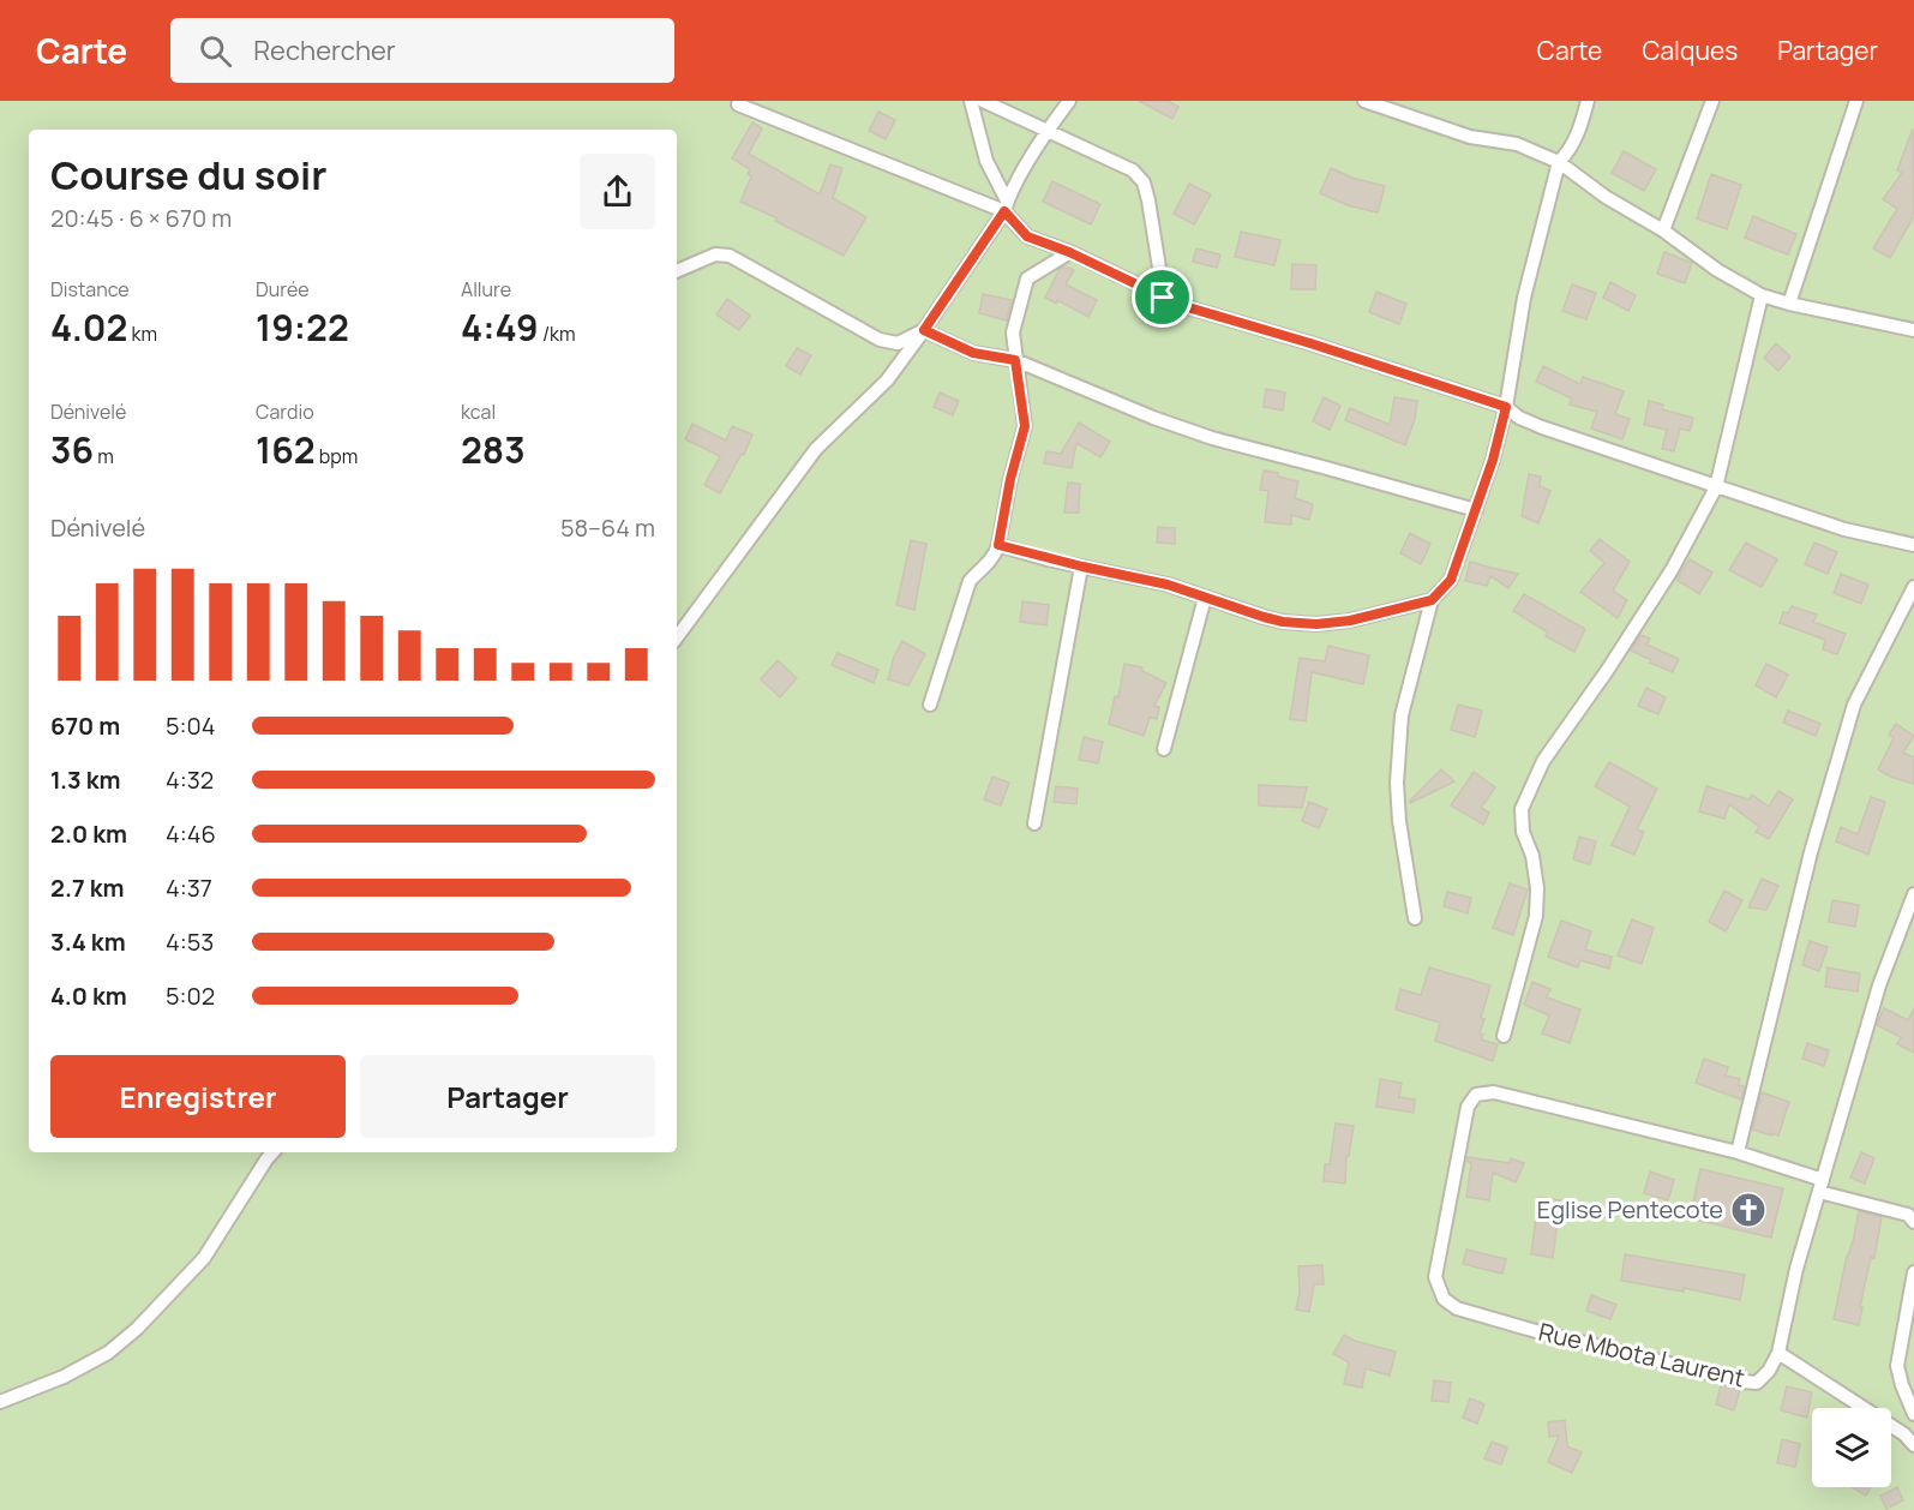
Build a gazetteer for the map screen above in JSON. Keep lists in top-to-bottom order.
{
  "streets": {
    "street": ["Rue Mbota Laurent"]
  },
  "places": {
    "church": ["Eglise Pentecote"]
  },
  "page": {
    "header": "Carte",
    "search": "Rechercher",
    "nav": ["Carte", "Calques", "Partager"],
    "heading": ["Course du soir", "20:45 · 6 × 670 m"],
    "stats": [
      ["Distance", "4.02 km"],
      ["Durée", "19:22"],
      ["Allure", "4:49 /km"],
      ["Dénivelé", "36 m"],
      ["Cardio", "162 bpm"],
      ["kcal", "283"]
    ],
    "chart": ["Dénivelé", "58–64 m"],
    "list": [
      {
        "name": "670 m",
        "note": "5:04"
      },
      {
        "name": "1.3 km",
        "note": "4:32"
      },
      {
        "name": "2.0 km",
        "note": "4:46"
      },
      {
        "name": "2.7 km",
        "note": "4:37"
      },
      {
        "name": "3.4 km",
        "note": "4:53"
      },
      {
        "name": "4.0 km",
        "note": "5:02"
      }
    ],
    "buttons": ["Enregistrer", "Partager"]
  }
}
